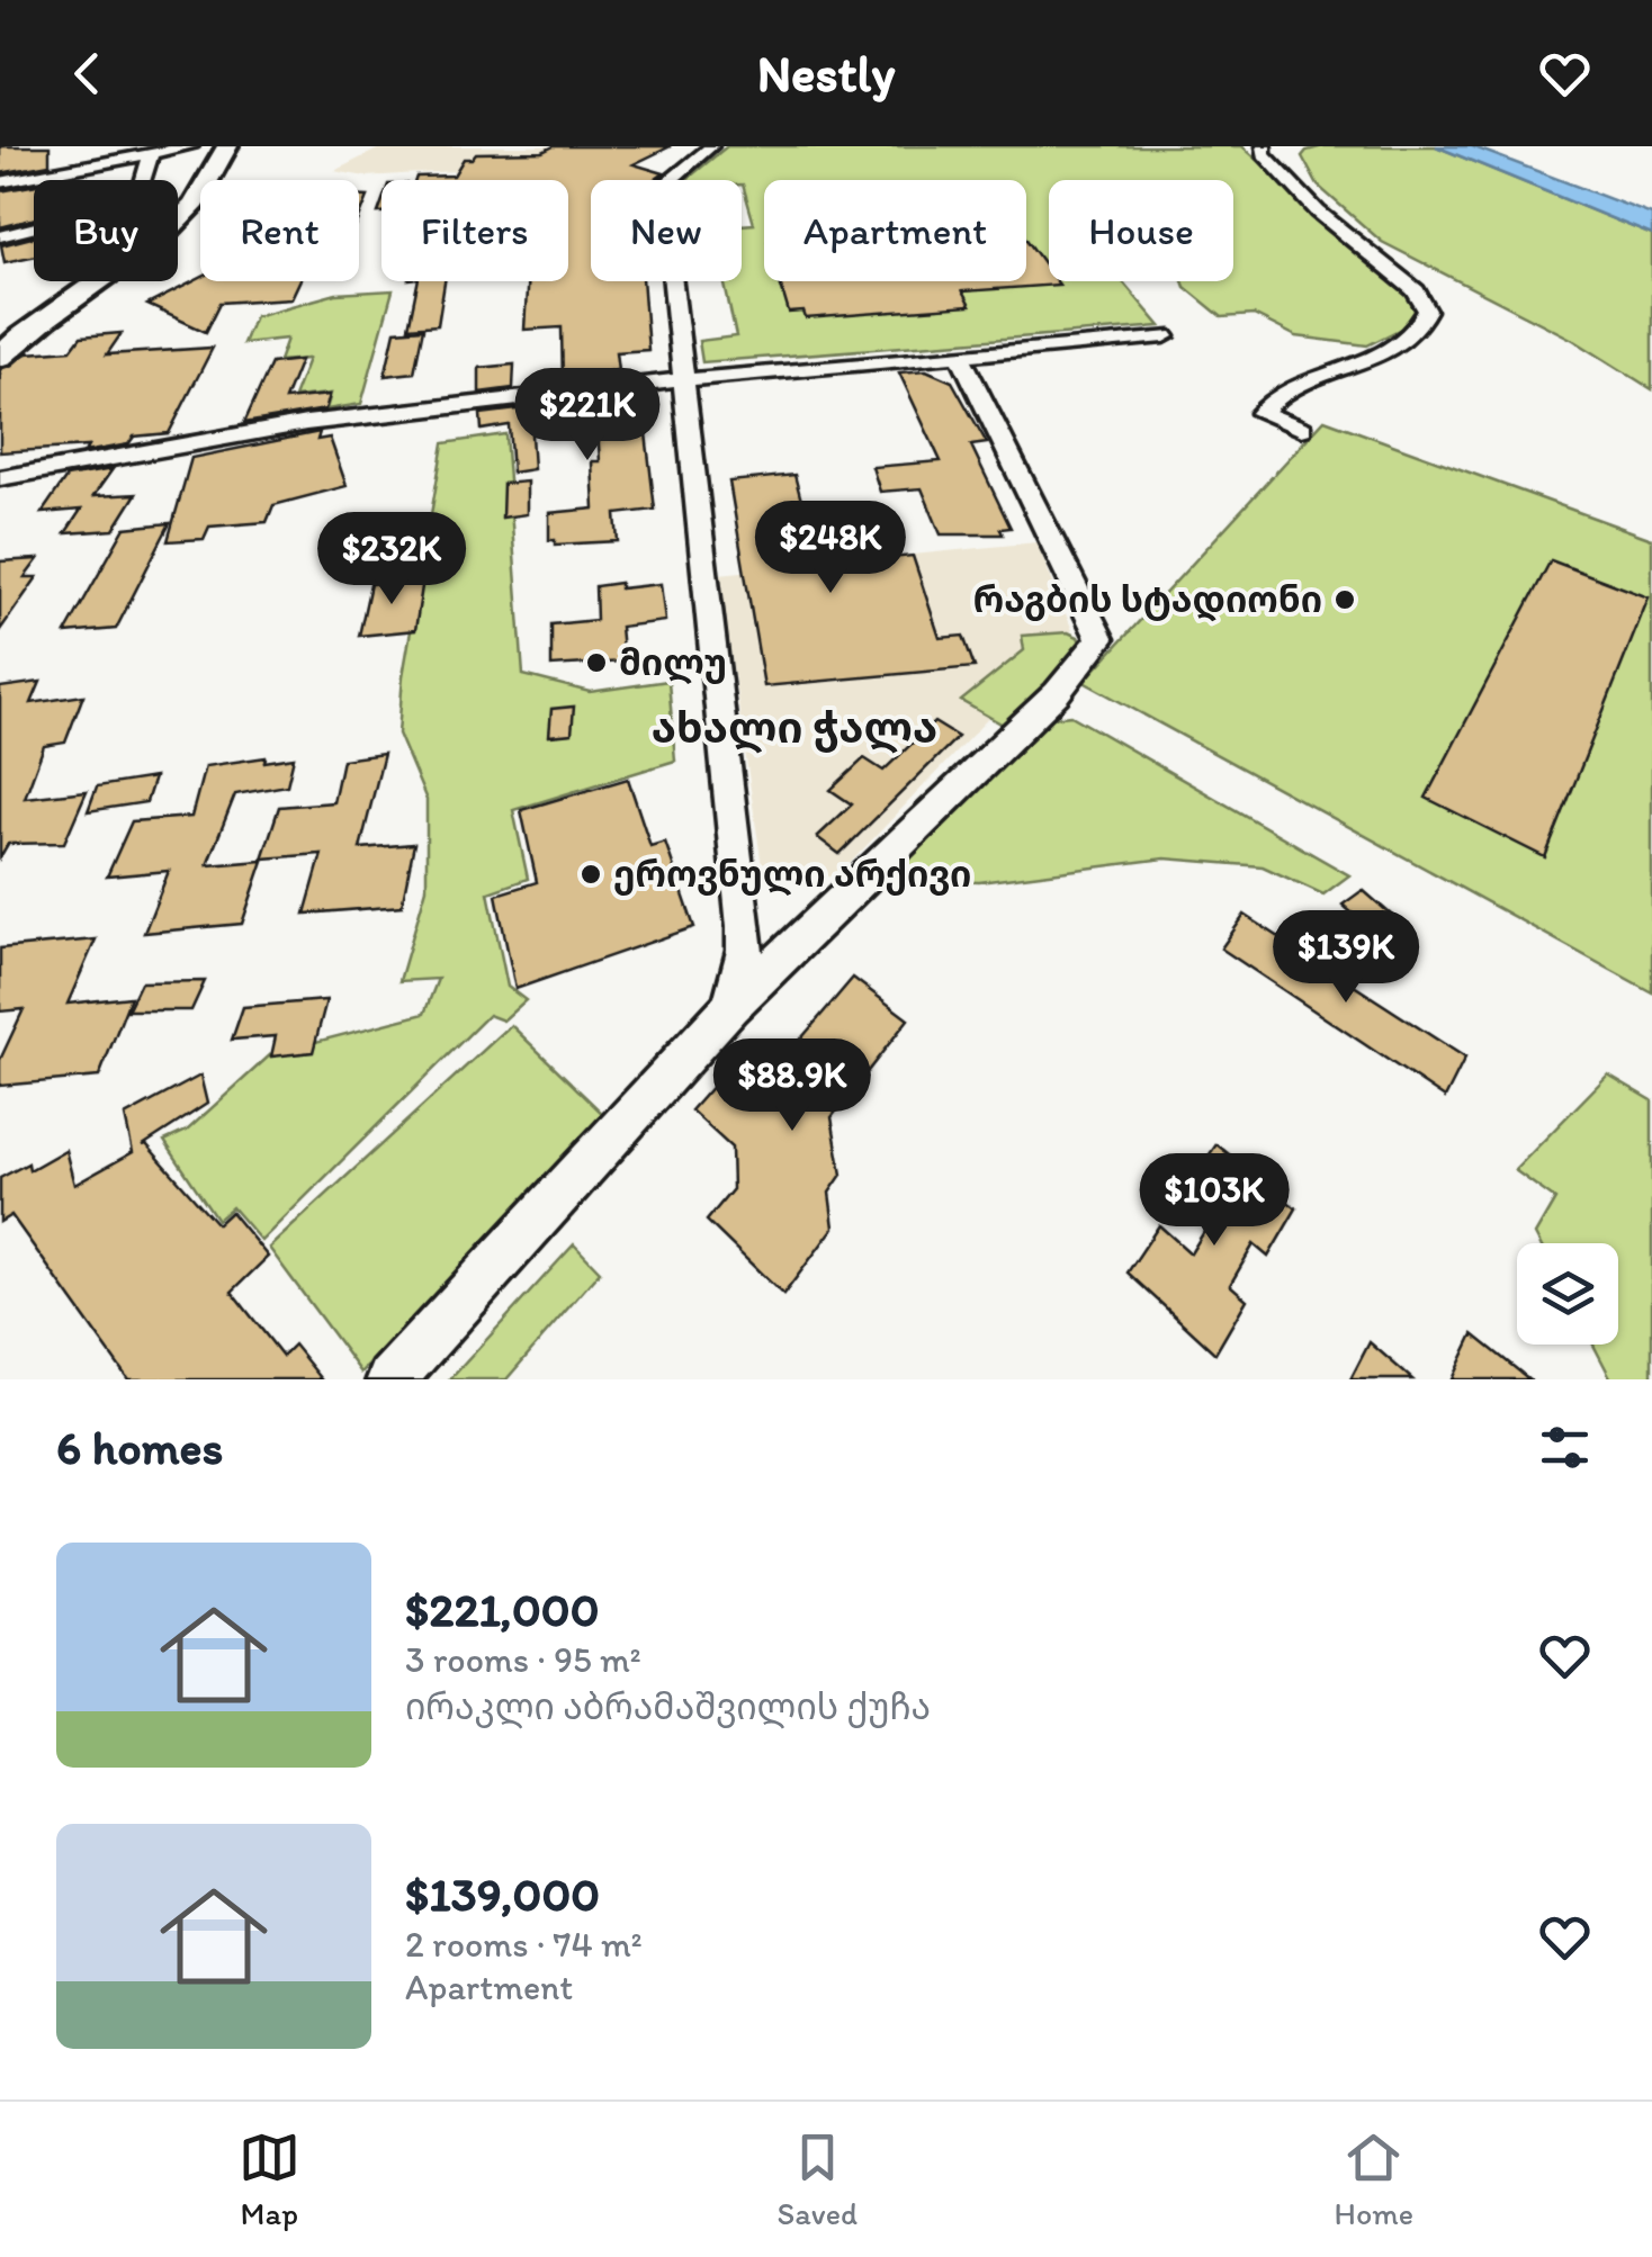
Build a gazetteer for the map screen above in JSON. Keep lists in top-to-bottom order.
{
  "districts": ["ახალი ჭალა"],
  "places": ["რაგბის სტადიონი", "მილუ", "ეროვნული არქივი"],
  "page": {
    "header": "Nestly",
    "chip": [
      "Buy",
      "Rent",
      "Filters",
      "New",
      "Apartment",
      "House"
    ],
    "price": [
      "$221K",
      "$248K",
      "$232K",
      "$139K",
      "$88.9K",
      "$103K"
    ],
    "heading": "6 homes",
    "list": [
      {
        "name": "$221,000",
        "note": "3 rooms · 95 m² · ირაკლი აბრამაშვილის ქუჩა"
      },
      {
        "name": "$139,000",
        "note": "2 rooms · 74 m² · Apartment"
      }
    ],
    "tabs": ["Map", "Saved", "Home"]
  }
}
